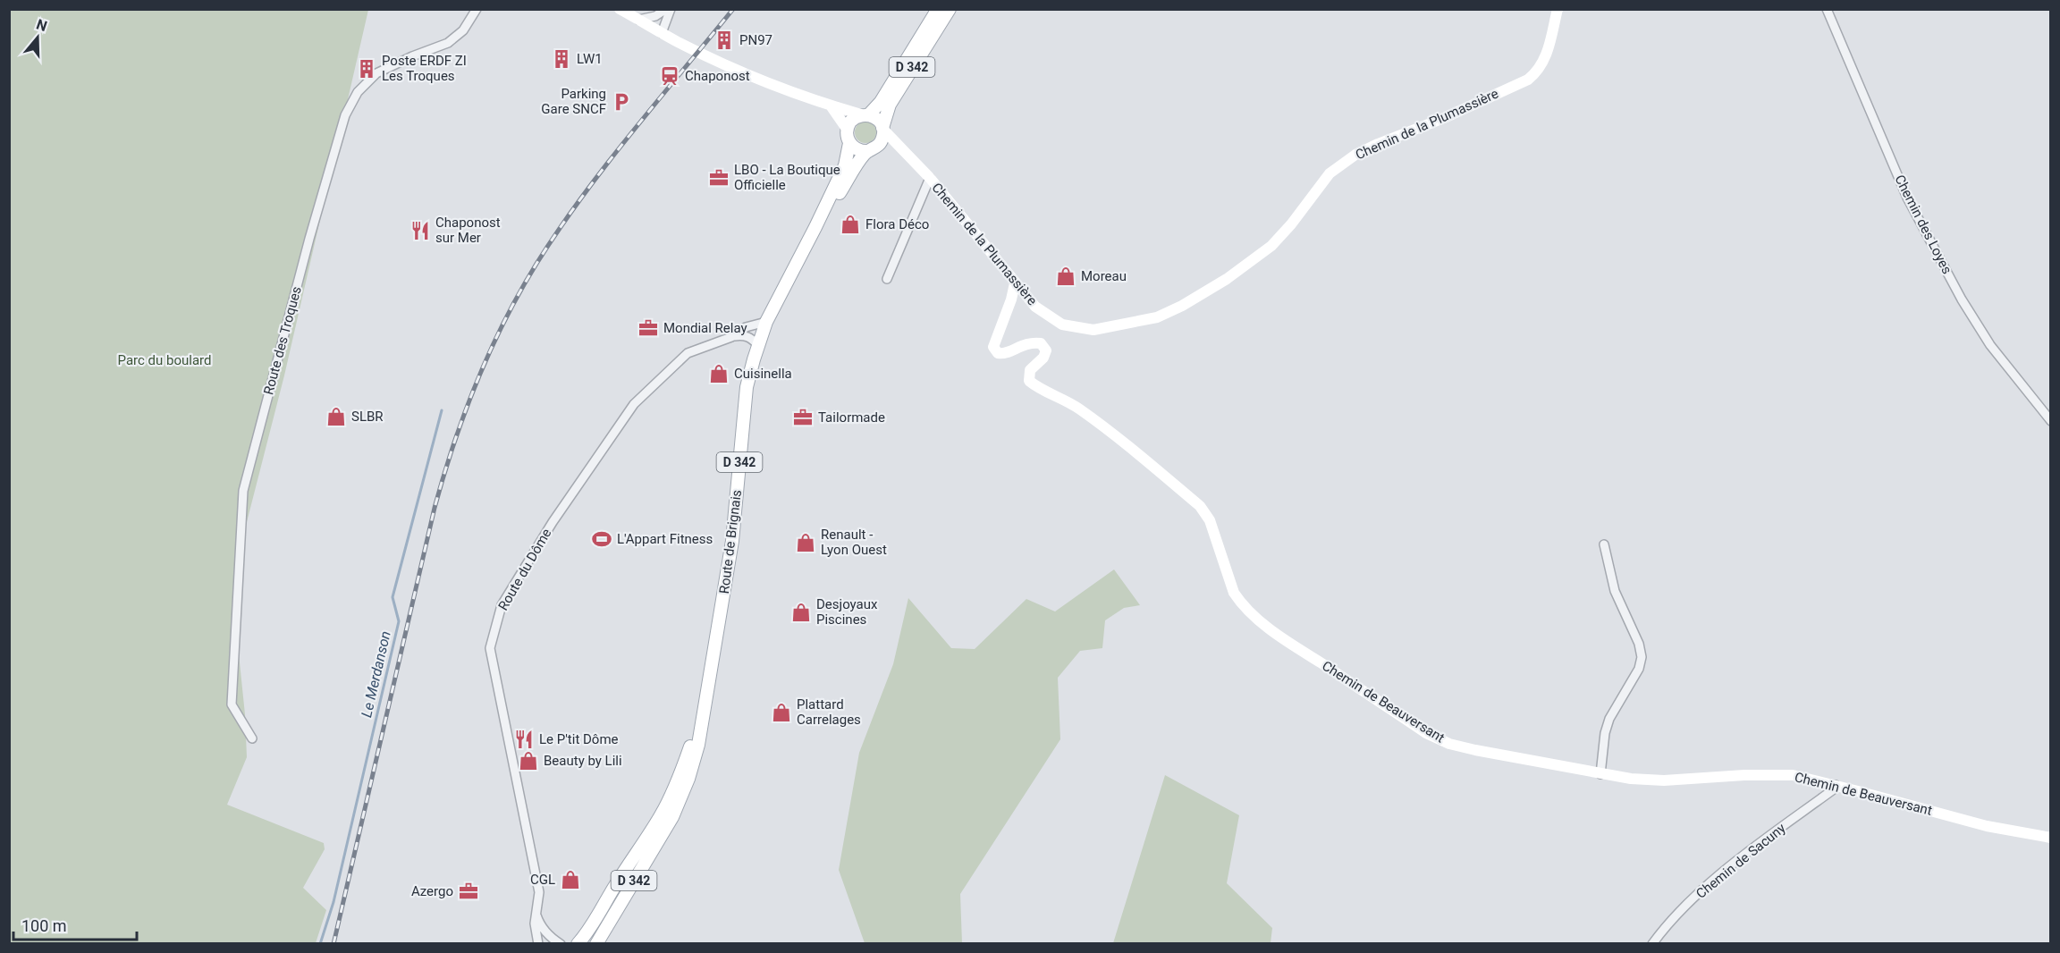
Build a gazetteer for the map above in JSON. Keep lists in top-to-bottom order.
{
  "streets": {
    "main road": ["D 342", "Route de Brignais"],
    "street": [
      "Chemin de la Plumassière",
      "Chemin des Loyes",
      "Route des Troques",
      "Route du Dôme",
      "Chemin de Beauversant",
      "Chemin de Sacuny"
    ]
  },
  "crossings": [
    ["D 342", "Chemin de la Plumassière"],
    ["D 342", "Route de Brignais"],
    ["Chemin de la Plumassière", "Route de Brignais"],
    ["Chemin de la Plumassière", "Chemin de Beauversant"],
    ["Route de Brignais", "Route du Dôme"],
    ["Chemin de Beauversant", "Chemin de Sacuny"]
  ],
  "water": ["Le Merdanson"],
  "parks": ["Parc du boulard"],
  "places": {
    "building": ["PN97", "LW1", "Poste ERDF ZI Les Troques"],
    "station": ["Chaponost"],
    "parking": ["Parking Gare SNCF"],
    "office": [
      "LBO - La Boutique Officielle",
      "Mondial Relay",
      "Tailormade",
      "Azergo"
    ],
    "shop": [
      "Flora Déco",
      "Moreau",
      "Cuisinella",
      "SLBR",
      "Renault - Lyon Ouest",
      "Desjoyaux Piscines",
      "Plattard Carrelages",
      "Beauty by Lili",
      "CGL"
    ],
    "restaurant": ["Chaponost sur Mer", "Le P'tit Dôme"],
    "sports": ["L'Appart Fitness"]
  },
  "scale_bar": "100 m",
  "north": "top"
}
